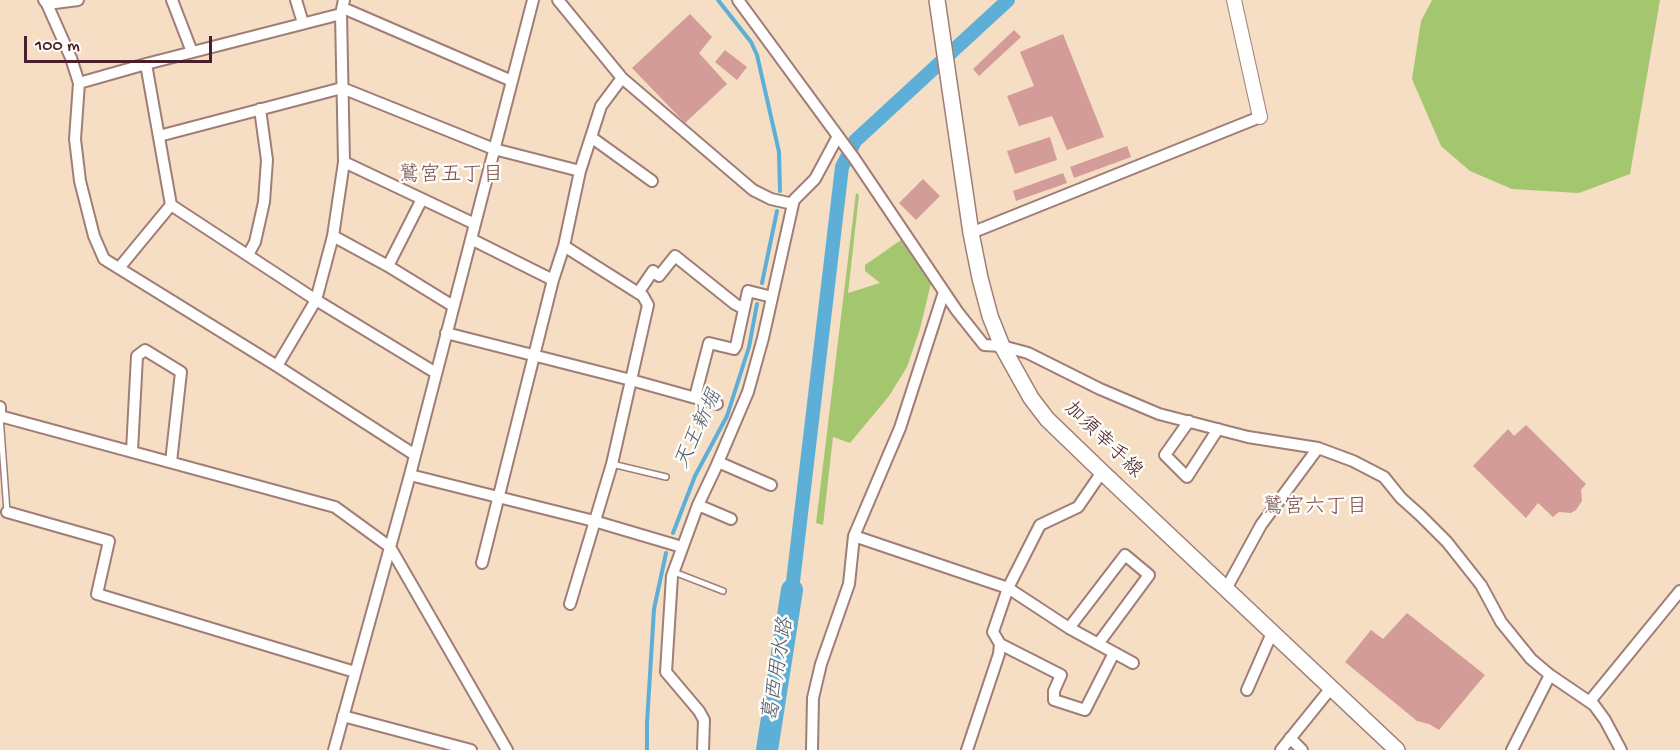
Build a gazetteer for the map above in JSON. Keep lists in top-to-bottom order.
{
  "streets": {
    "main road": ["加須幸手線"]
  },
  "districts": ["鷲宮五丁目", "鷲宮六丁目"],
  "water": ["天王新堀", "葛西用水路"],
  "scale_bar": "100 m"
}
